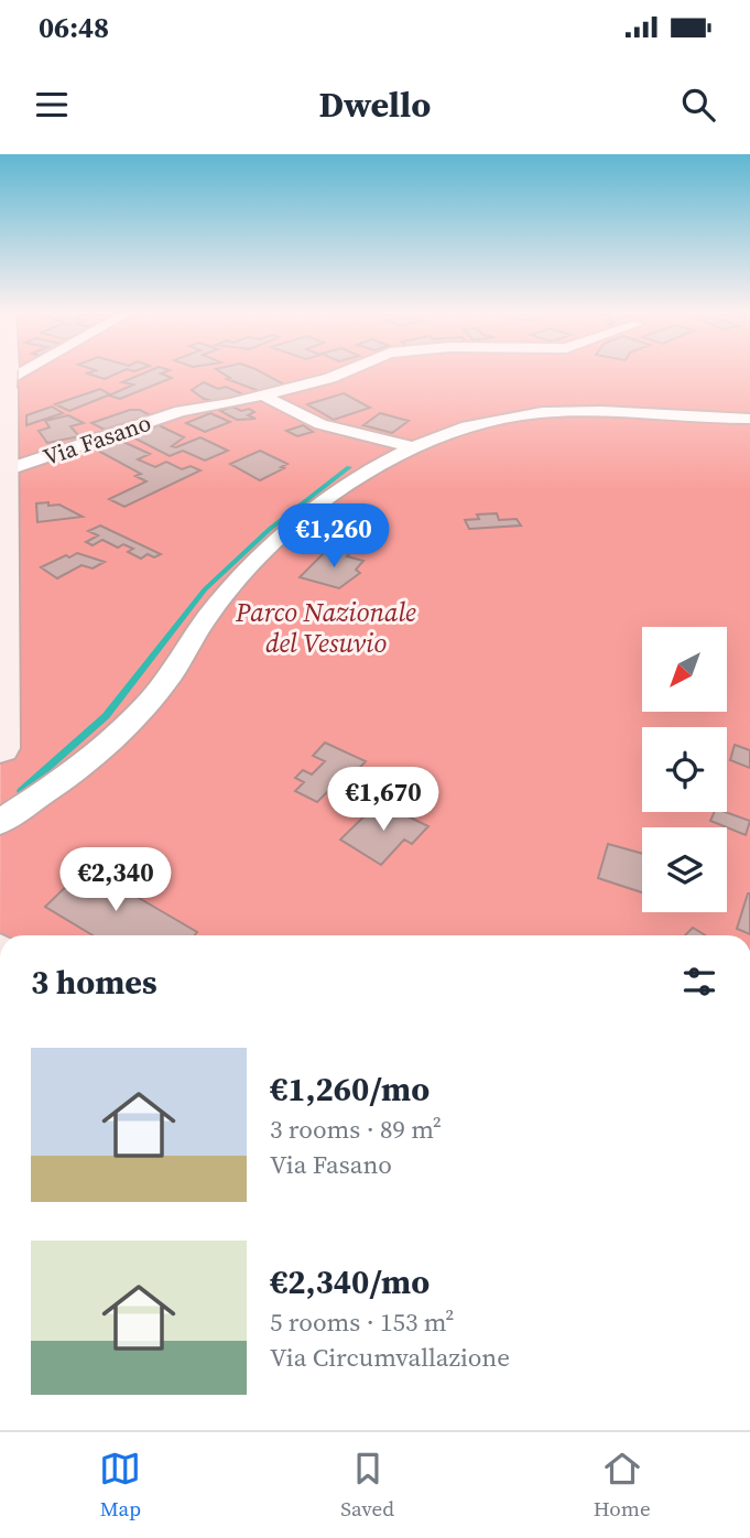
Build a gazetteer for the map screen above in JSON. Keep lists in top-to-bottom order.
{
  "streets": {
    "street": ["Via Fasano"]
  },
  "parks": ["Parco Nazionale del Vesuvio"],
  "north": "bottom left",
  "page": {
    "status": "06:48",
    "header": "Dwello",
    "price": ["€1,260", "€1,670", "€2,340"],
    "heading": "3 homes",
    "list": [
      {
        "name": "€1,260/mo",
        "note": "3 rooms · 89 m² · Via Fasano"
      },
      {
        "name": "€2,340/mo",
        "note": "5 rooms · 153 m² · Via Circumvallazione"
      }
    ],
    "tabs": ["Map", "Saved", "Home"]
  }
}
